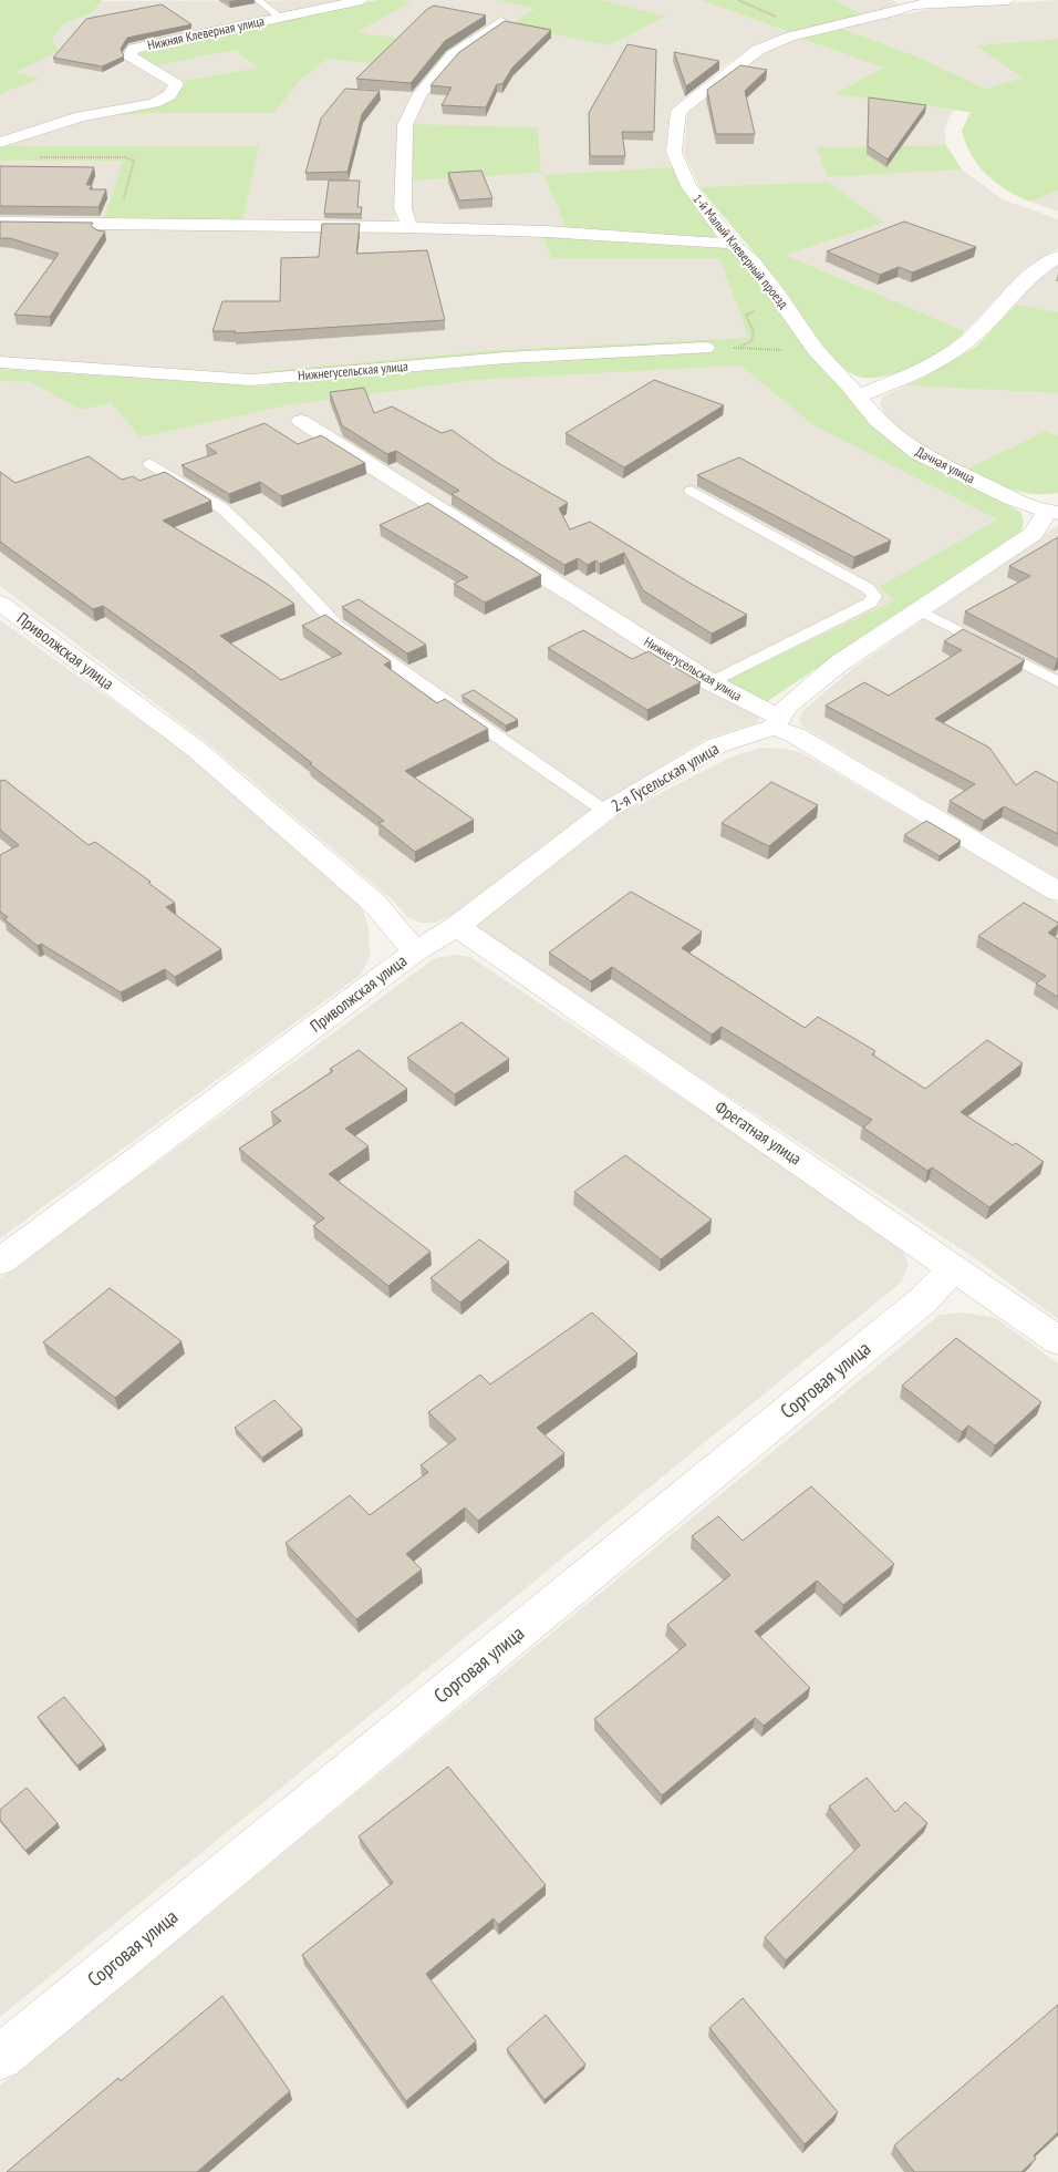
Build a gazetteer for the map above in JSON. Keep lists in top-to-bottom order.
{
  "streets": {
    "street": [
      "Нижняя Клеверная улица",
      "1-й Малый Клеверный проезд",
      "Нижнегусельская улица",
      "Дачная улица",
      "Приволжская улица",
      "2-я Гусельская улица",
      "Фрегатная улица",
      "Сорговая улица"
    ]
  },
  "crossings": [
    ["1-й Малый Клеверный проезд", "Дачная улица"],
    ["Нижнегусельская улица", "2-я Гусельская улица"],
    ["Дачная улица", "2-я Гусельская улица"],
    ["Приволжская улица", "2-я Гусельская улица"],
    ["2-я Гусельская улица", "Фрегатная улица"],
    ["Фрегатная улица", "Сорговая улица"]
  ]
}
